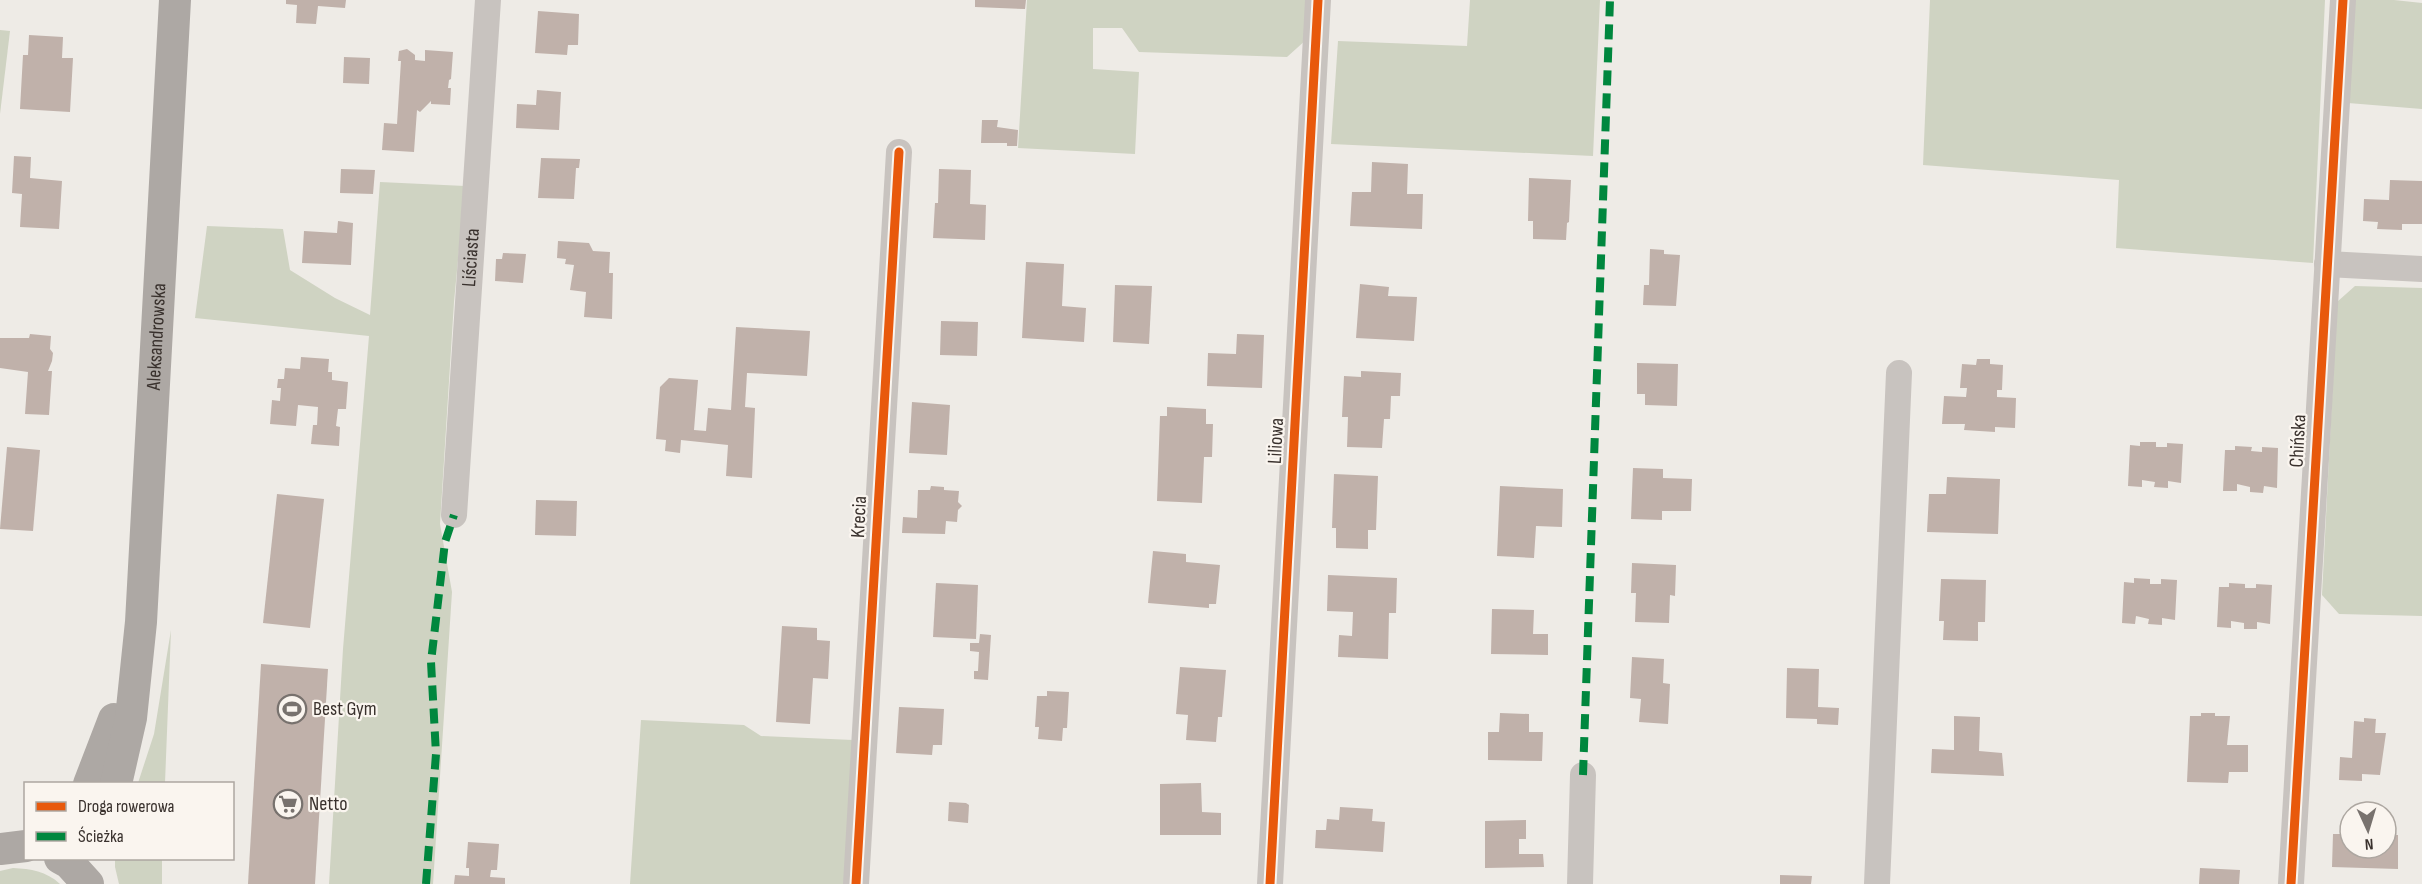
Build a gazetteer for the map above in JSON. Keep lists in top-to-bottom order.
{
  "streets": {
    "main road": ["Aleksandrowska"],
    "street": [
      "Liściasta",
      "Liliowa",
      "Chińska",
      "Krecia"
    ]
  },
  "places": {
    "sports": ["Best Gym"],
    "supermarket": ["Netto"]
  },
  "legend": ["Droga rowerowa", "Ścieżka"],
  "north": "bottom"
}
